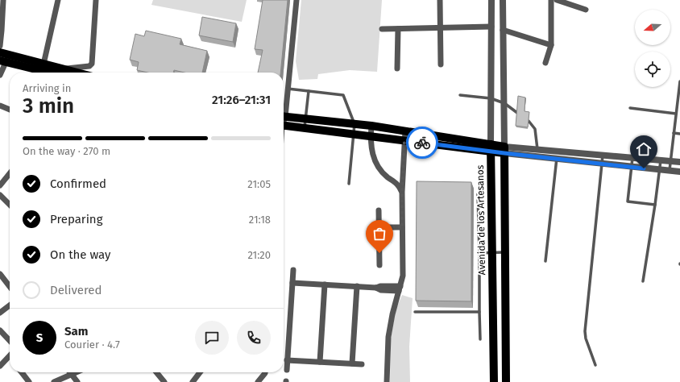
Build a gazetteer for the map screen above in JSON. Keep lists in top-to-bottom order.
{
  "streets": {
    "main road": ["Avenida de los Artesanos"]
  },
  "north": "left",
  "page": {
    "heading": ["3 min", "Arriving in", "21:26–21:31"],
    "panel": ["Sam", "Courier · 4.7"],
    "bar": "On the way · 270 m",
    "list": [
      ["Confirmed", "21:05"],
      ["Preparing", "21:18"],
      ["On the way", "21:20"],
      "Delivered"
    ],
    "round": "S"
  }
}
